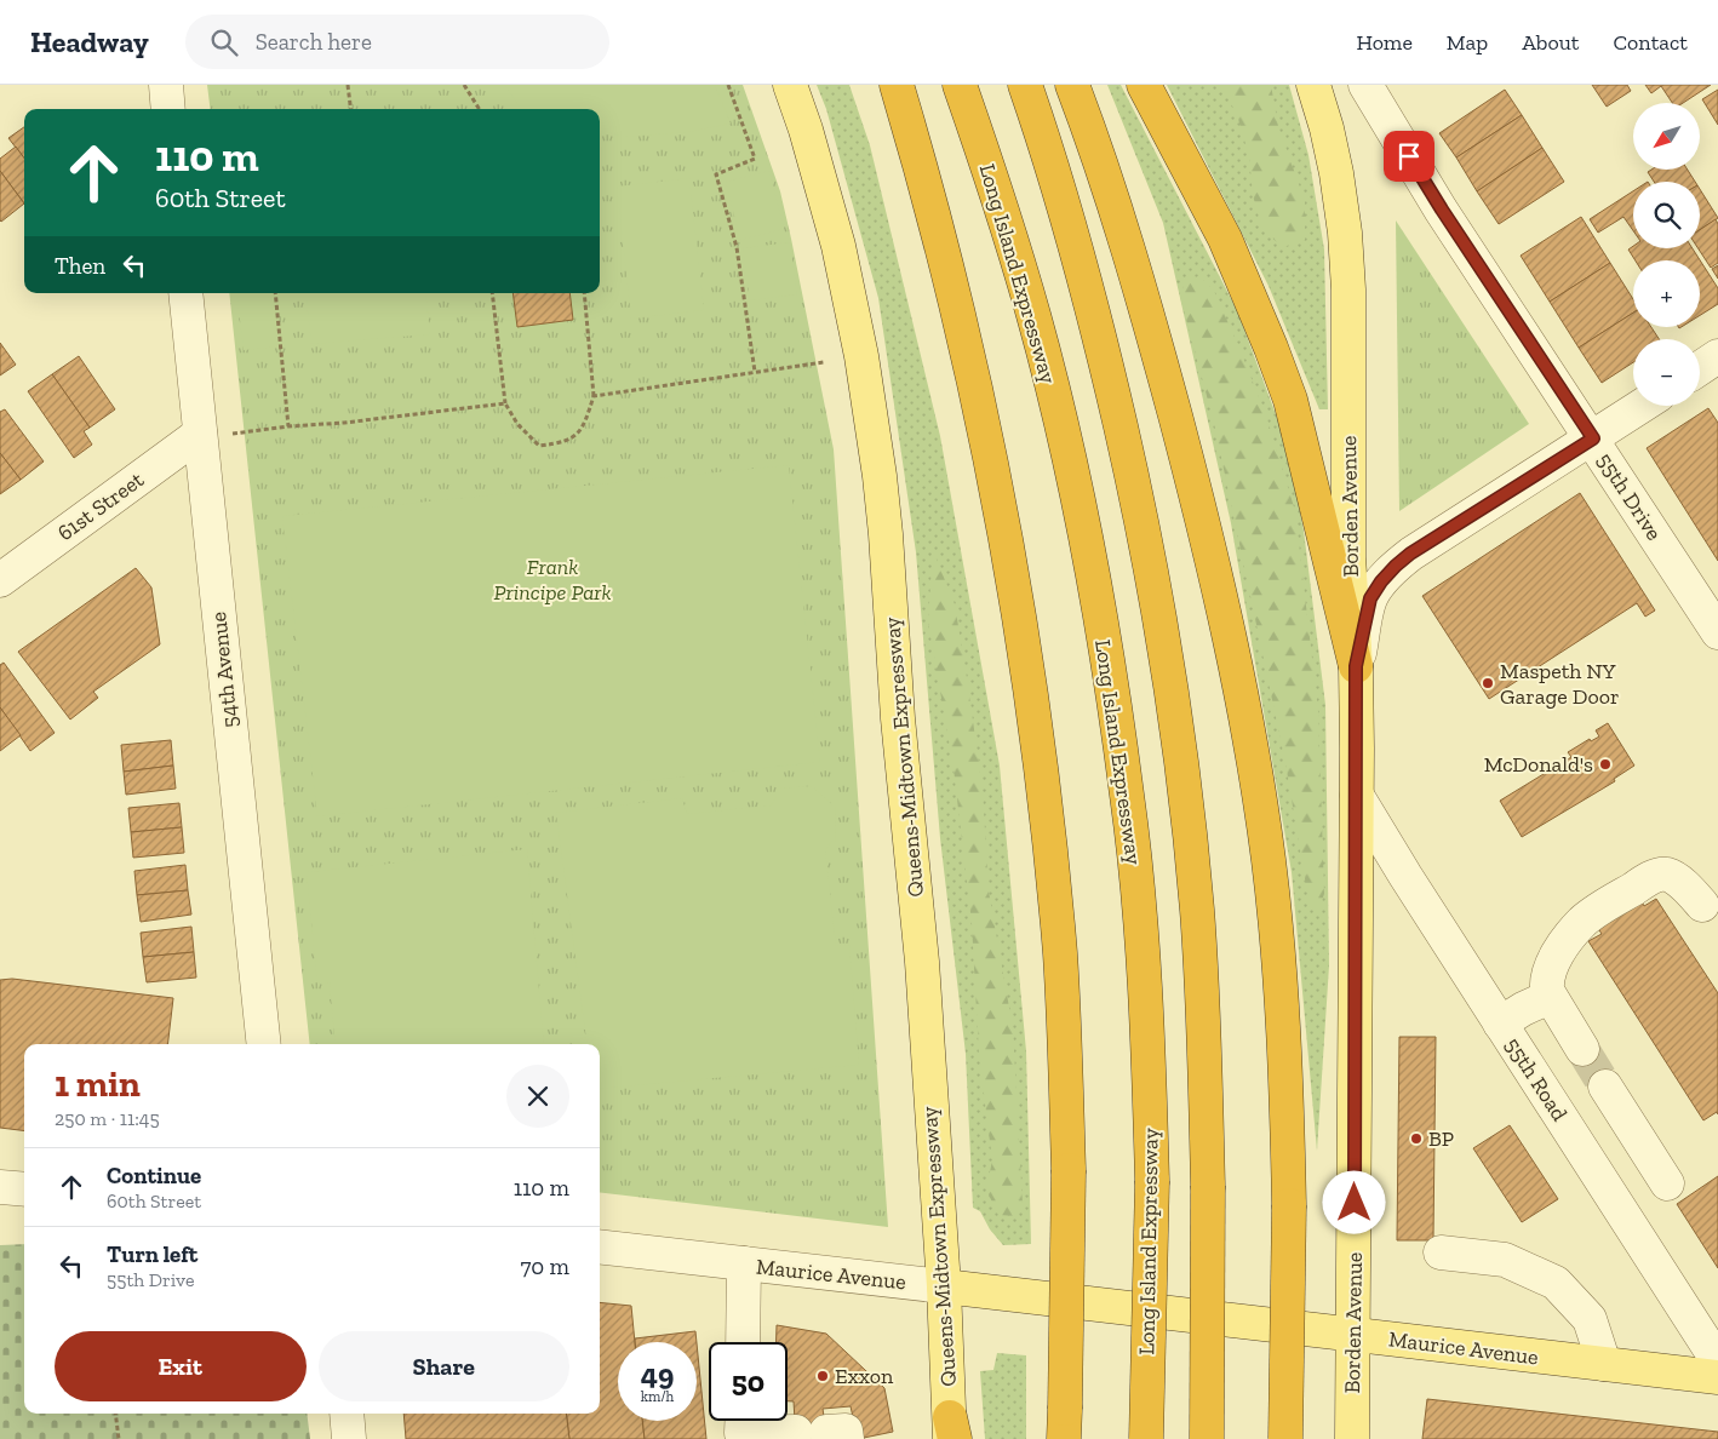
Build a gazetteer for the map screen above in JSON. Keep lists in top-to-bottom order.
{
  "streets": {
    "highway": ["Long Island Expressway"],
    "main road": ["Borden Avenue", "Queens-Midtown Expressway", "Maurice Avenue"],
    "street": [
      "55th Drive",
      "61st Street",
      "54th Avenue",
      "55th Road"
    ]
  },
  "crossings": [
    ["61st Street", "54th Avenue"],
    ["Borden Avenue", "55th Road"],
    ["Borden Avenue", "Maurice Avenue"],
    ["Queens-Midtown Expressway", "Maurice Avenue"]
  ],
  "parks": ["Frank Principe Park"],
  "places": [
    "Maspeth NY Garage Door",
    "McDonald's",
    "BP",
    "Exxon"
  ],
  "north": "bottom left",
  "page": {
    "header": "Headway",
    "search": "Search here",
    "nav": [
      "Home",
      "Map",
      "About",
      "Contact"
    ],
    "map_buttons": ["+", "−"],
    "turn": ["110 m", "60th Street"],
    "then": "Then",
    "heading": ["1 min", "250 m · 11:45"],
    "list": [
      {
        "name": "Continue",
        "note": "60th Street",
        "value": "110 m"
      },
      {
        "name": "Turn left",
        "note": "55th Drive",
        "value": "70 m"
      }
    ],
    "buttons": ["Exit", "Share"],
    "speed": "49 km/h",
    "limit": "50"
  }
}
